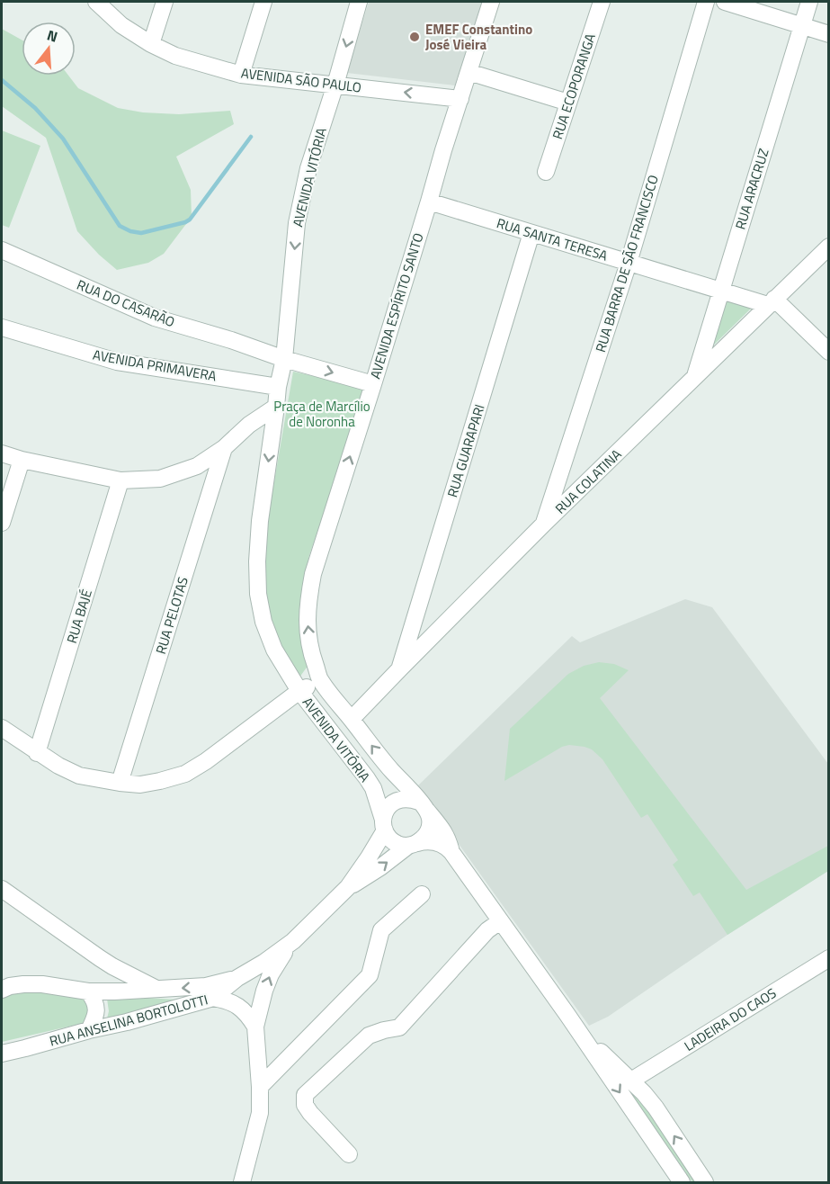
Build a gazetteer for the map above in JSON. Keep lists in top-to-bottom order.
{
  "streets": {
    "street": [
      "AVENIDA SÃO PAULO",
      "RUA ECOPORANGA",
      "AVENIDA VITÓRIA",
      "RUA ARACRUZ",
      "RUA SANTA TERESA",
      "RUA BARRA DE SÃO FRANCISCO",
      "RUA DO CASARÃO",
      "AVENIDA ESPÍRITO SANTO",
      "AVENIDA PRIMAVERA",
      "RUA GUARAPARI",
      "RUA COLATINA",
      "RUA PELOTAS",
      "RUA BAJÉ",
      "LADEIRA DO CAOS",
      "RUA ANSELINA BORTOLOTTI"
    ]
  },
  "crossings": [
    ["AVENIDA SÃO PAULO", "AVENIDA VITÓRIA"],
    ["AVENIDA SÃO PAULO", "AVENIDA ESPÍRITO SANTO"],
    ["AVENIDA VITÓRIA", "RUA DO CASARÃO"],
    ["AVENIDA VITÓRIA", "AVENIDA ESPÍRITO SANTO"],
    ["AVENIDA VITÓRIA", "AVENIDA PRIMAVERA"],
    ["RUA ARACRUZ", "RUA SANTA TERESA"],
    ["RUA ARACRUZ", "RUA COLATINA"],
    ["RUA SANTA TERESA", "RUA BARRA DE SÃO FRANCISCO"],
    ["RUA SANTA TERESA", "AVENIDA ESPÍRITO SANTO"],
    ["RUA SANTA TERESA", "RUA GUARAPARI"],
    ["RUA SANTA TERESA", "RUA COLATINA"],
    ["RUA BARRA DE SÃO FRANCISCO", "RUA COLATINA"],
    ["AVENIDA ESPÍRITO SANTO", "RUA COLATINA"],
    ["RUA GUARAPARI", "RUA COLATINA"]
  ],
  "one_way": ["AVENIDA VITÓRIA"],
  "parks": ["Praça de Marcílio de Noronha"],
  "places": ["EMEF Constantino José Vieira"],
  "north": "top"
}
